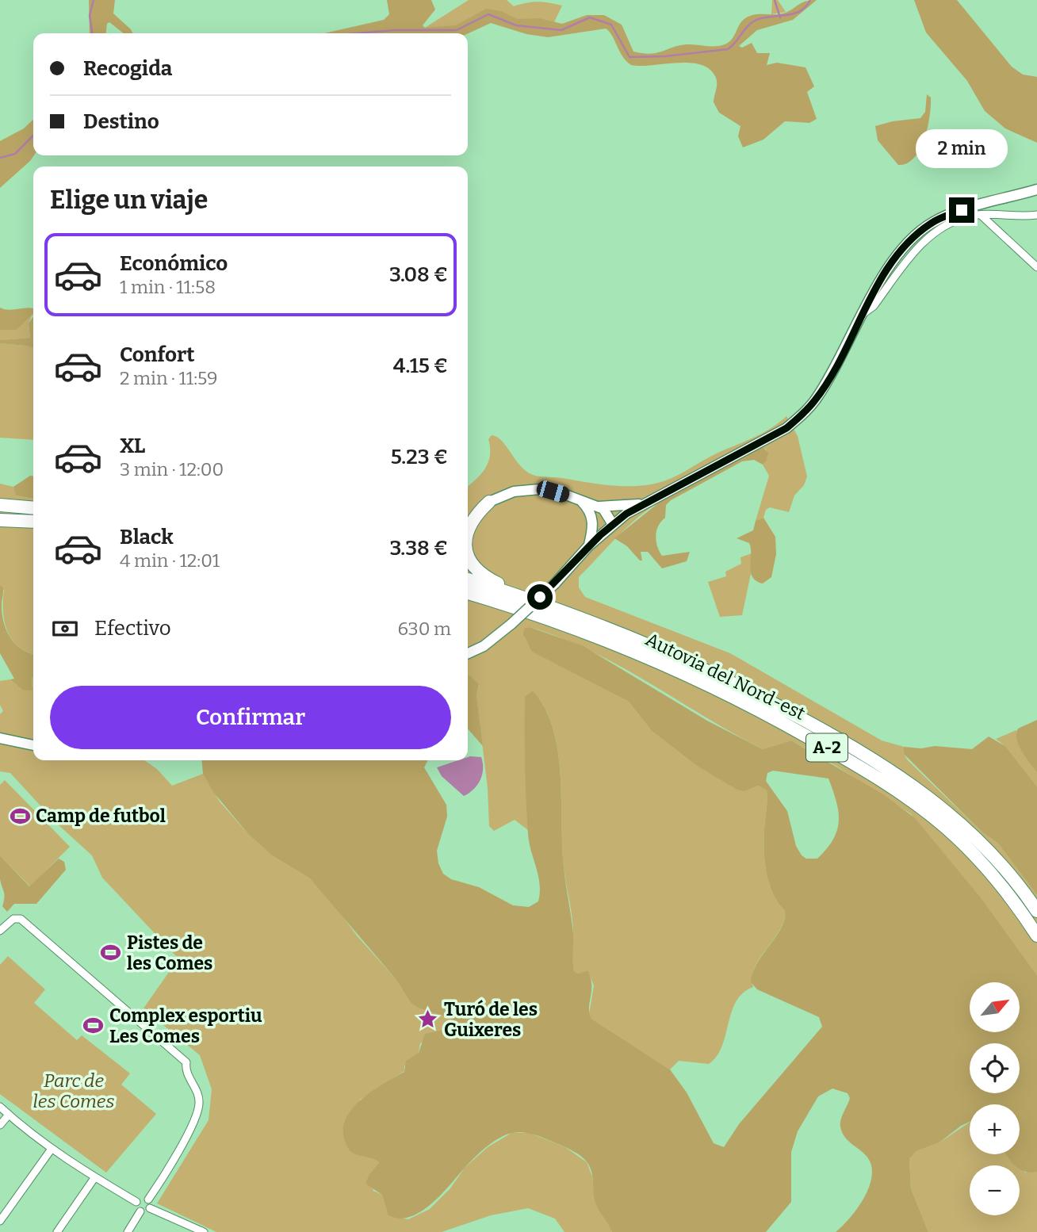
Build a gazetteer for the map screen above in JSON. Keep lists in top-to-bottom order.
{
  "streets": {
    "highway": ["Autovia del Nord-est", "A-2"]
  },
  "parks": ["Parc de les Comes"],
  "places": {
    "sports": ["Camp de futbol", "Pistes de les Comes", "Complex esportiu Les Comes"],
    "place": ["Turó de les Guixeres"]
  },
  "north": "top right",
  "page": {
    "banner": ["Recogida", "Destino"],
    "bubble": "2 min",
    "heading": "Elige un viaje",
    "list": [
      {
        "name": "Económico",
        "note": "1 min · 11:58",
        "value": "3.08 €"
      },
      {
        "name": "Confort",
        "note": "2 min · 11:59",
        "value": "4.15 €"
      },
      {
        "name": "XL",
        "note": "3 min · 12:00",
        "value": "5.23 €"
      },
      {
        "name": "Black",
        "note": "4 min · 12:01",
        "value": "3.38 €"
      }
    ],
    "pay": ["Efectivo", "630 m"],
    "buttons": "Confirmar",
    "map_buttons": ["+", "−"]
  }
}
